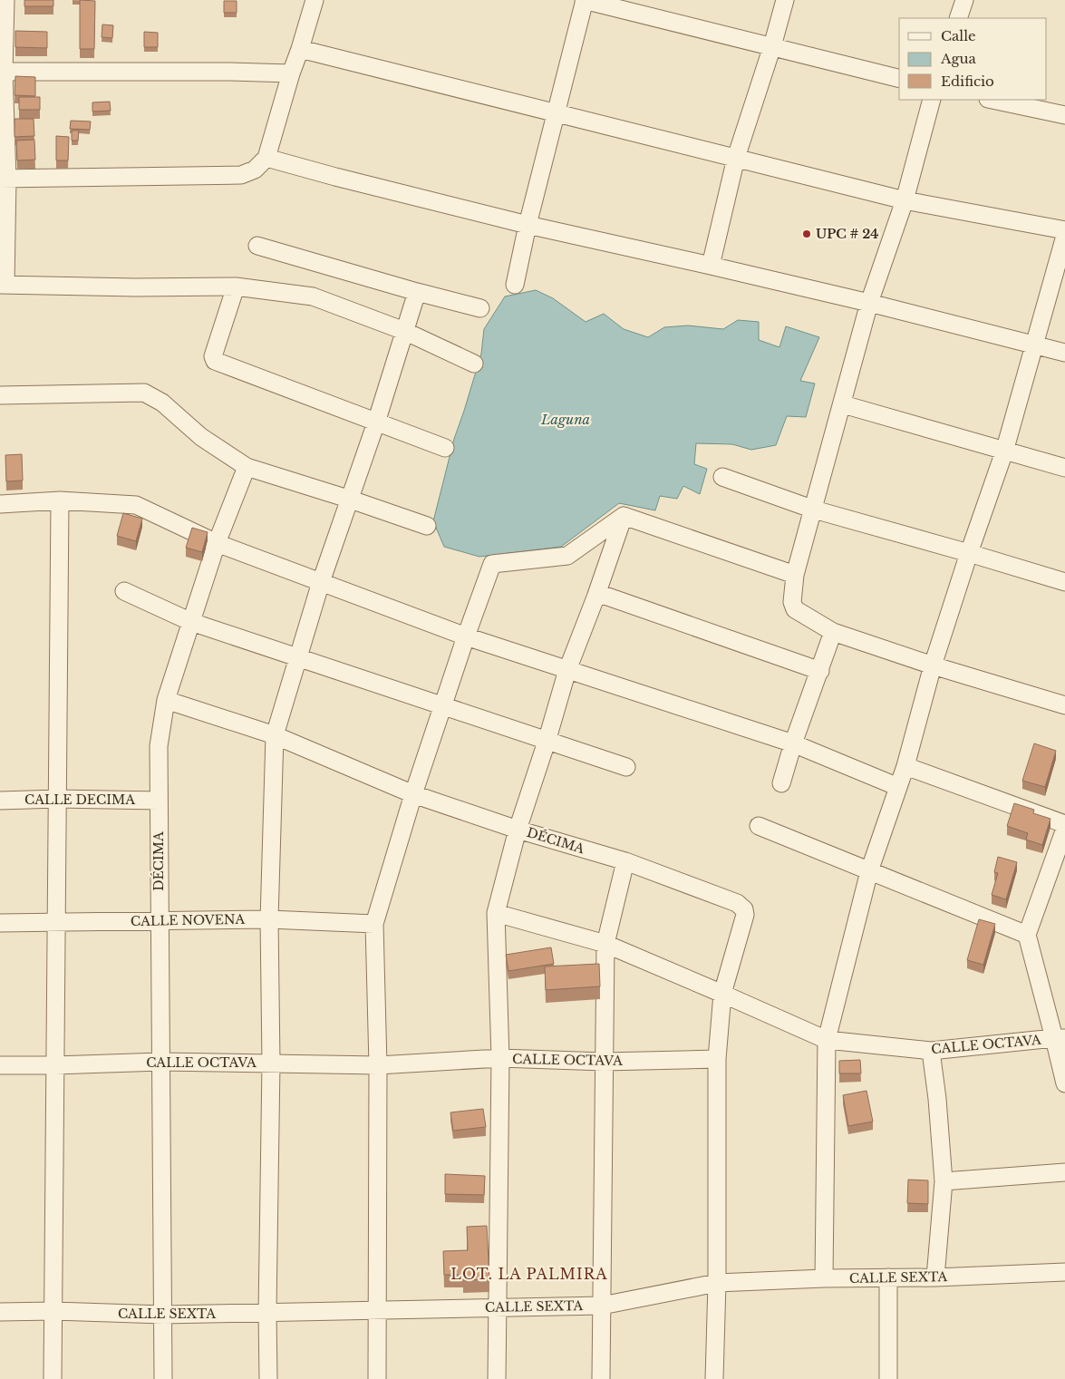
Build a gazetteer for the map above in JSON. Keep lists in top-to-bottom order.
{
  "streets": {
    "street": [
      "CALLE DECIMA",
      "DÉCIMA",
      "CALLE NOVENA",
      "CALLE OCTAVA",
      "CALLE SEXTA"
    ]
  },
  "crossings": [
    ["CALLE DECIMA", "DÉCIMA"],
    ["DÉCIMA", "CALLE NOVENA"],
    ["DÉCIMA", "CALLE OCTAVA"],
    ["DÉCIMA", "CALLE SEXTA"]
  ],
  "districts": ["LOT. LA PALMIRA"],
  "water": ["Laguna"],
  "places": ["UPC # 24"],
  "legend": ["Calle", "Agua", "Edificio"]
}
